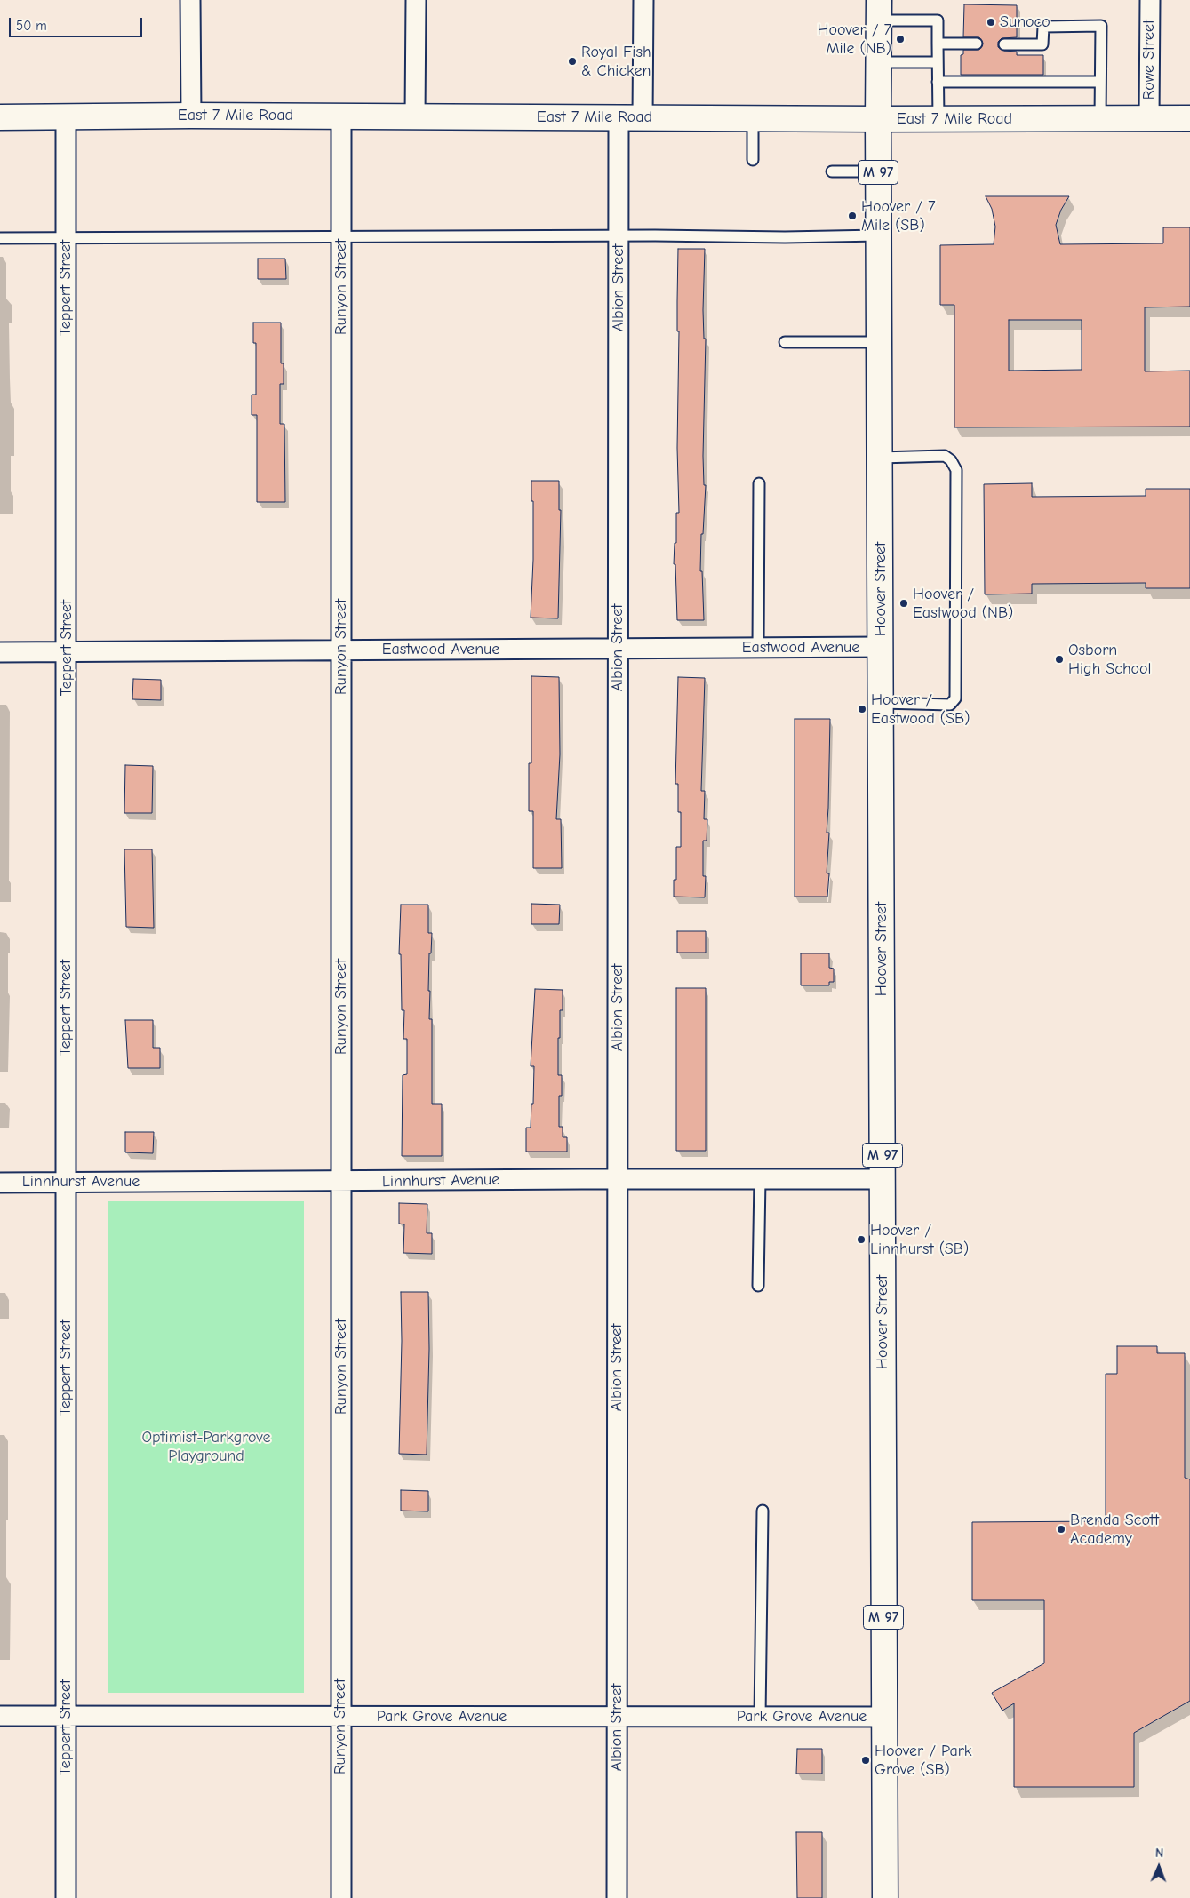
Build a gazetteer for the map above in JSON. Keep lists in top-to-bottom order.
{
  "streets": {
    "main road": ["East 7 Mile Road", "M 97", "Hoover Street"],
    "street": [
      "Rowe Street",
      "Runyon Street",
      "Teppert Street",
      "Albion Street",
      "Eastwood Avenue",
      "Linnhurst Avenue",
      "Park Grove Avenue"
    ]
  },
  "crossings": [
    ["Rowe Street", "East 7 Mile Road"],
    ["East 7 Mile Road", "Runyon Street"],
    ["East 7 Mile Road", "Teppert Street"],
    ["East 7 Mile Road", "Albion Street"],
    ["East 7 Mile Road", "Hoover Street"],
    ["Runyon Street", "Eastwood Avenue"],
    ["Runyon Street", "Linnhurst Avenue"],
    ["Runyon Street", "Park Grove Avenue"],
    ["Teppert Street", "Eastwood Avenue"],
    ["Teppert Street", "Linnhurst Avenue"],
    ["Teppert Street", "Park Grove Avenue"],
    ["Albion Street", "Eastwood Avenue"],
    ["Albion Street", "Linnhurst Avenue"],
    ["Albion Street", "Park Grove Avenue"],
    ["Hoover Street", "Eastwood Avenue"],
    ["Hoover Street", "Linnhurst Avenue"],
    ["Hoover Street", "Park Grove Avenue"]
  ],
  "parks": ["Optimist-Parkgrove Playground"],
  "places": [
    "Sunoco",
    "Hoover / 7 Mile (NB)",
    "Royal Fish & Chicken",
    "Hoover / 7 Mile (SB)",
    "Hoover / Eastwood (NB)",
    "Osborn High School",
    "Hoover / Eastwood (SB)",
    "Hoover / Linnhurst (SB)",
    "Brenda Scott Academy",
    "Hoover / Park Grove (SB)"
  ],
  "scale_bar": "50 m",
  "north": "top"
}
